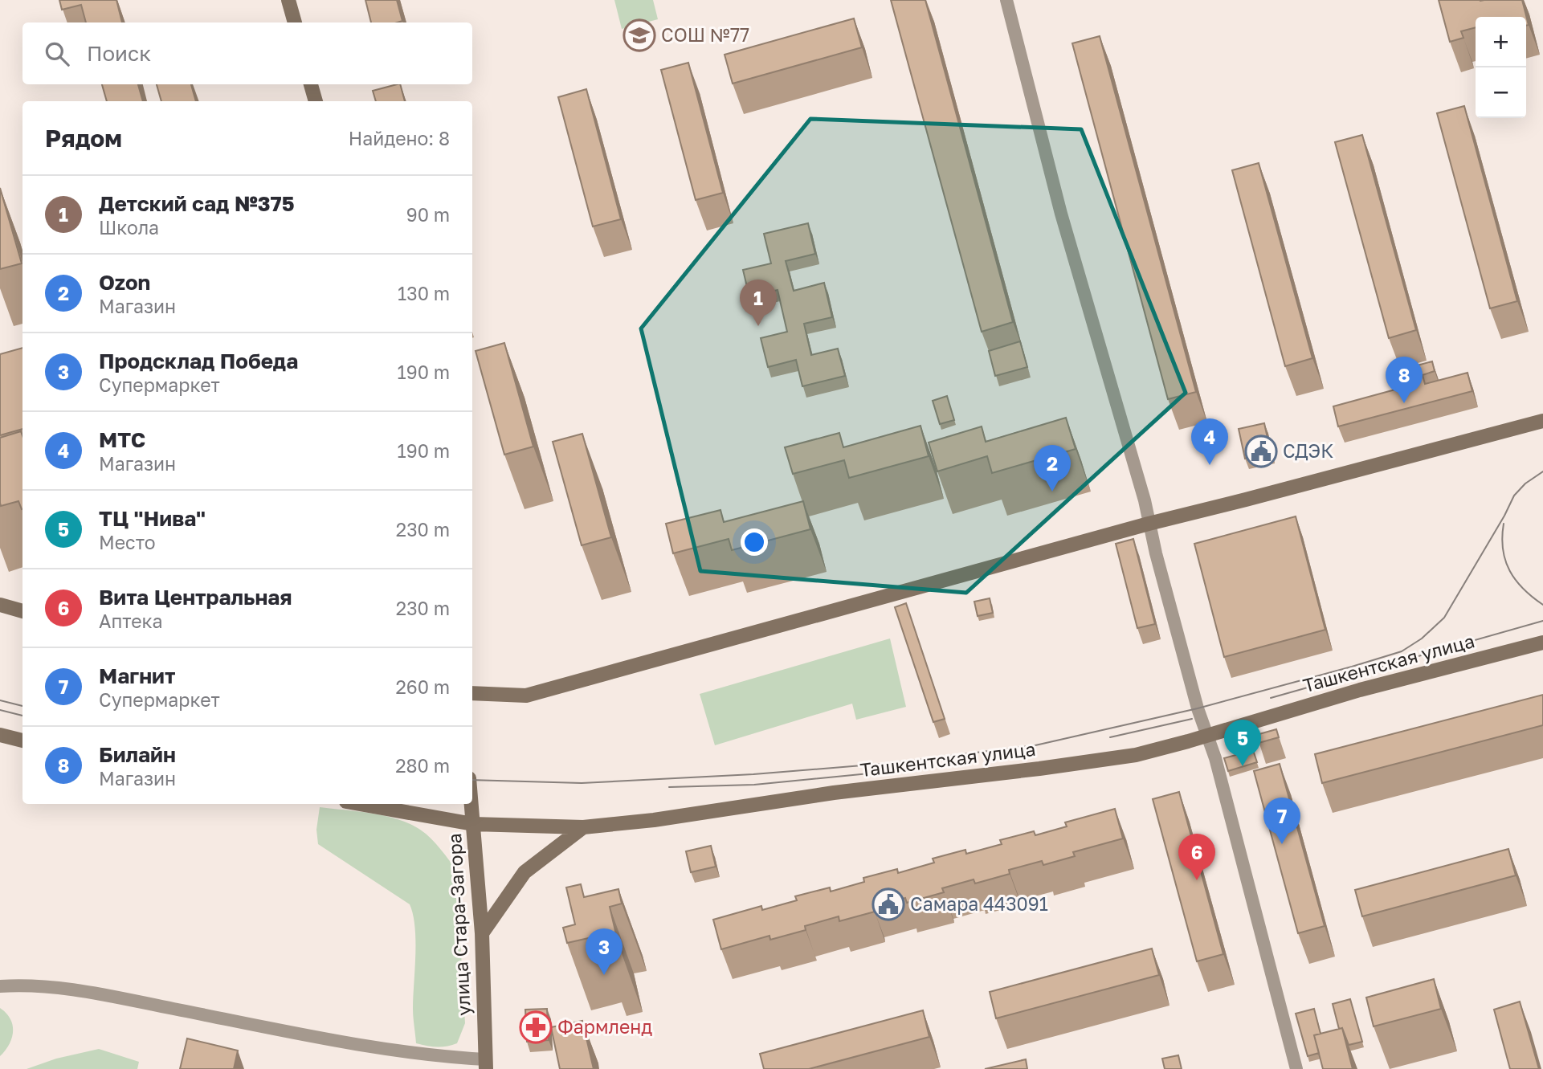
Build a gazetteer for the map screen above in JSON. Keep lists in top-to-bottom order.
{
  "streets": {
    "main road": ["Ташкентская улица", "улица Стара-Загора"]
  },
  "crossings": [
    ["Ташкентская улица", "улица Стара-Загора"]
  ],
  "places": {
    "school or university": ["СОШ №77"],
    "public building": ["СДЭК", "Самара 443091"],
    "pharmacy": ["Фармленд"]
  },
  "page": {
    "map_buttons": ["+", "−"],
    "search": "Поиск",
    "heading": ["Рядом", "Найдено: 8"],
    "list": [
      {
        "mark": "1",
        "name": "Детский сад №375",
        "note": "Школа",
        "value": "90 m"
      },
      {
        "mark": "2",
        "name": "Ozon",
        "note": "Магазин",
        "value": "130 m"
      },
      {
        "mark": "3",
        "name": "Продсклад Победа",
        "note": "Супермаркет",
        "value": "190 m"
      },
      {
        "mark": "4",
        "name": "МТС",
        "note": "Магазин",
        "value": "190 m"
      },
      {
        "mark": "5",
        "name": "ТЦ \"Нива\"",
        "note": "Место",
        "value": "230 m"
      },
      {
        "mark": "6",
        "name": "Вита Центральная",
        "note": "Аптека",
        "value": "230 m"
      },
      {
        "mark": "7",
        "name": "Магнит",
        "note": "Супермаркет",
        "value": "260 m"
      },
      {
        "mark": "8",
        "name": "Билайн",
        "note": "Магазин",
        "value": "280 m"
      }
    ],
    "pins": [
      "1",
      "8",
      "4",
      "2",
      "5",
      "7",
      "6",
      "3"
    ]
  }
}
